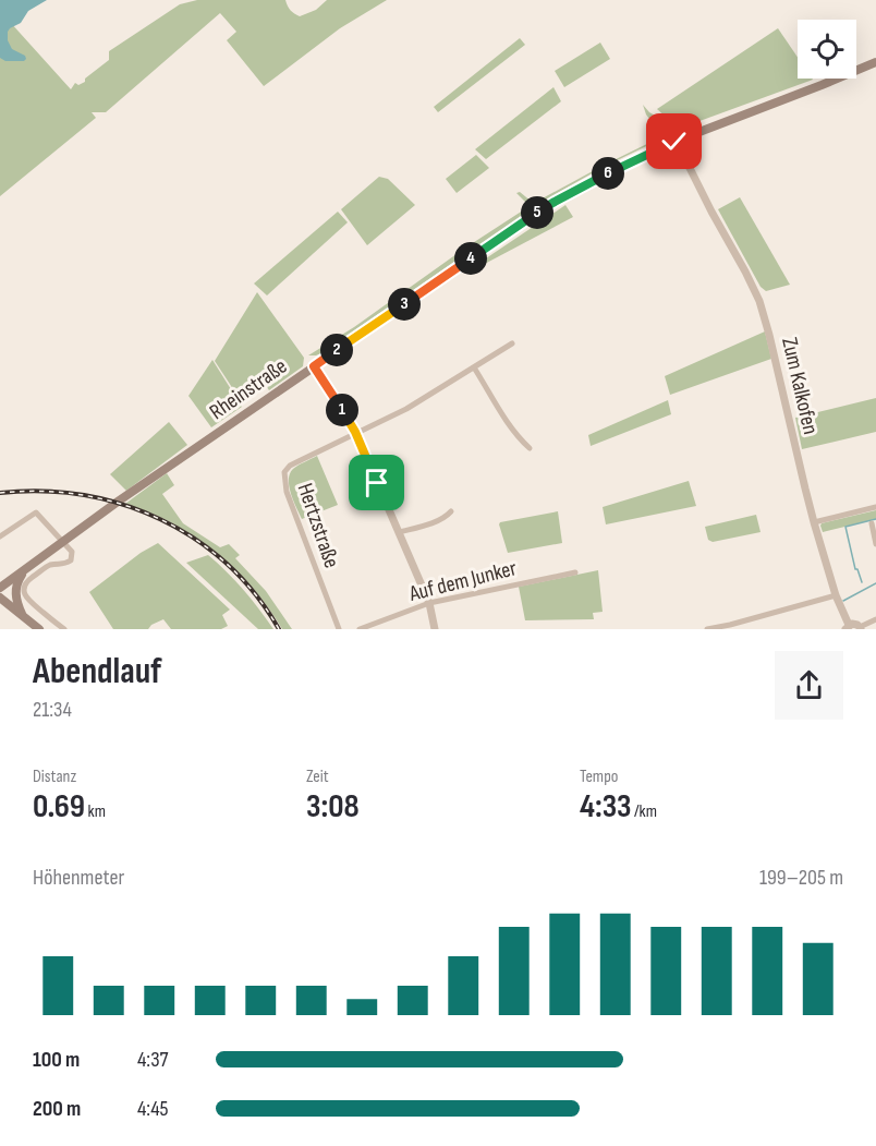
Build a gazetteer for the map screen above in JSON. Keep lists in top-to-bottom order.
{
  "streets": {
    "main road": ["Rheinstraße"],
    "street": ["Zum Kalkofen", "Hertzstraße", "Auf dem Junker"]
  },
  "crossings": [
    ["Zum Kalkofen", "Rheinstraße"]
  ],
  "page": {
    "pins": [
      "6",
      "5",
      "4",
      "3",
      "2",
      "1"
    ],
    "heading": ["Abendlauf", "21:34"],
    "stats": [
      ["Distanz", "0.69 km"],
      ["Zeit", "3:08"],
      ["Tempo", "4:33 /km"]
    ],
    "chart": ["Höhenmeter", "199–205 m"],
    "list": [
      {
        "name": "100 m",
        "note": "4:37"
      },
      {
        "name": "200 m",
        "note": "4:45"
      }
    ]
  }
}
